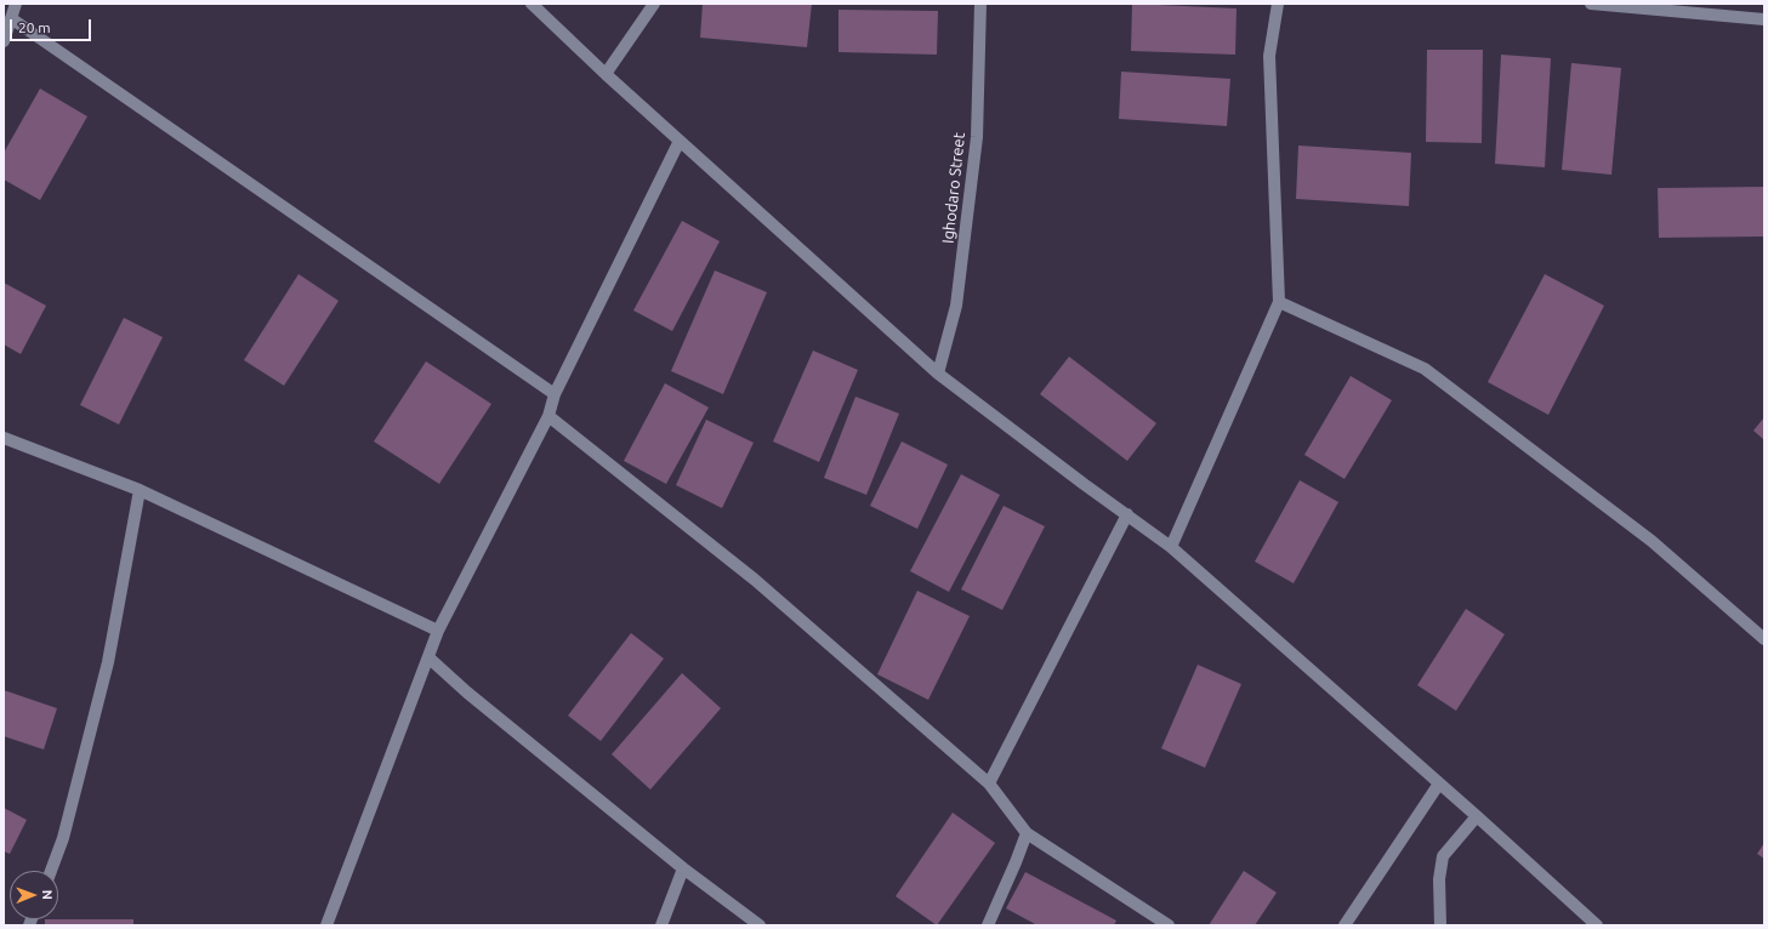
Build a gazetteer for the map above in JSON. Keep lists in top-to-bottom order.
{
  "streets": {
    "street": ["Ighodaro Street"]
  },
  "scale_bar": "20 m",
  "north": "right"
}
